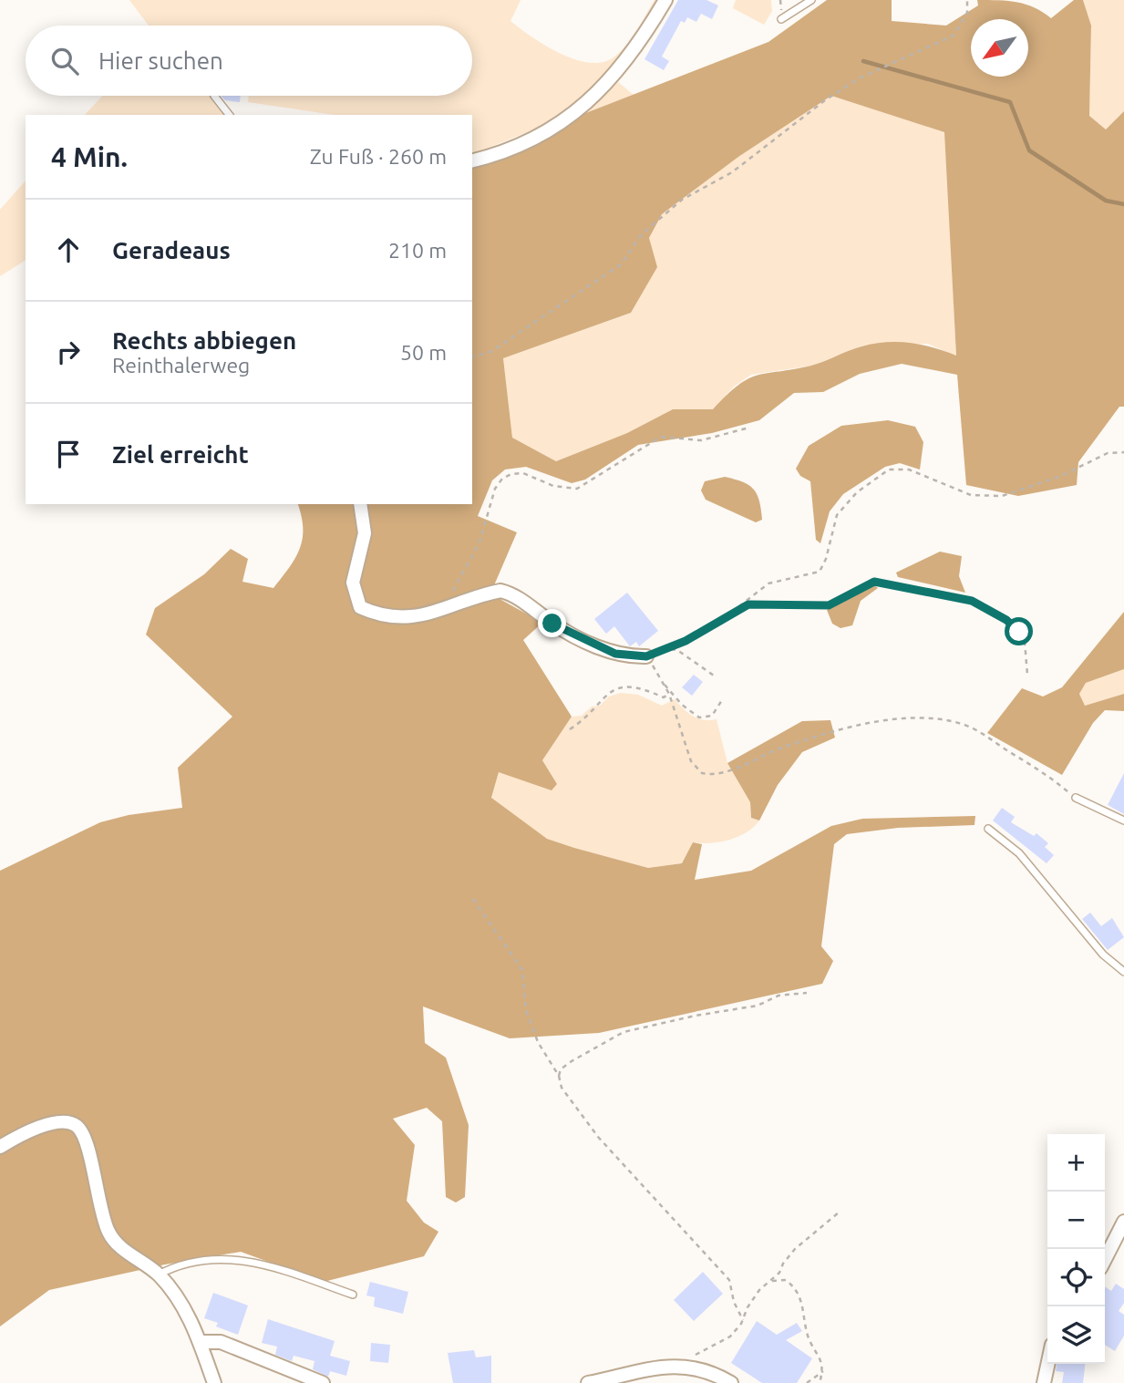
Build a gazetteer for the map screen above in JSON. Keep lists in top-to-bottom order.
{
  "north": "bottom left",
  "page": {
    "search": "Hier suchen",
    "heading": ["4 Min.", "Zu Fuß · 260 m"],
    "list": [
      ["Geradeaus", "210 m"],
      ["Rechts abbiegen", "Reinthalerweg", "50 m"],
      "Ziel erreicht"
    ],
    "map_buttons": ["+", "−"]
  }
}
